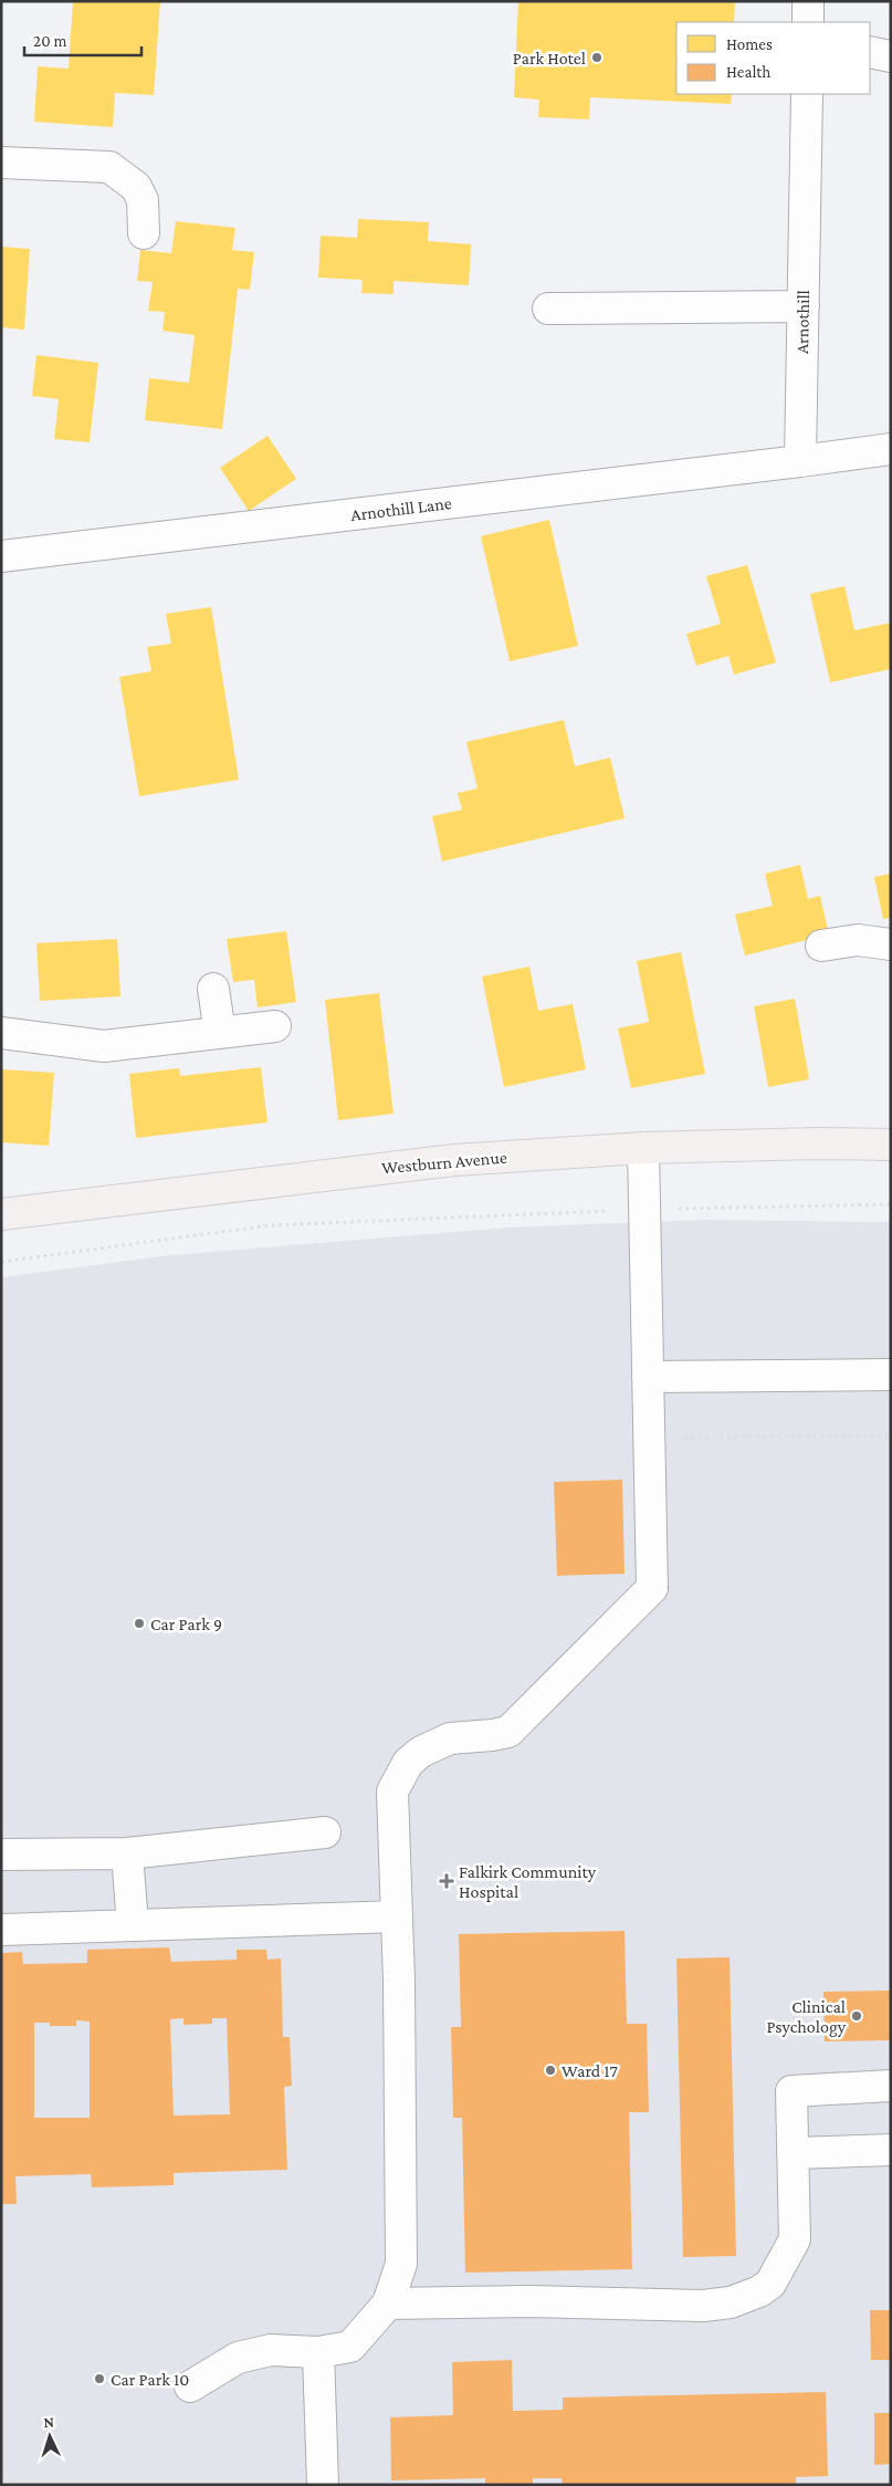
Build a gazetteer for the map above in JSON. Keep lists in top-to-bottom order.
{
  "streets": {
    "main road": ["Westburn Avenue"],
    "street": ["Arnothill", "Arnothill Lane"]
  },
  "crossings": [
    ["Arnothill", "Arnothill Lane"]
  ],
  "places": {
    "other": [
      "Park Hotel",
      "Car Park 9",
      "Clinical Psychology",
      "Ward 17",
      "Car Park 10"
    ],
    "health": ["Falkirk Community Hospital"]
  },
  "legend": ["Homes", "Health"],
  "scale_bar": "20 m",
  "north": "top"
}
